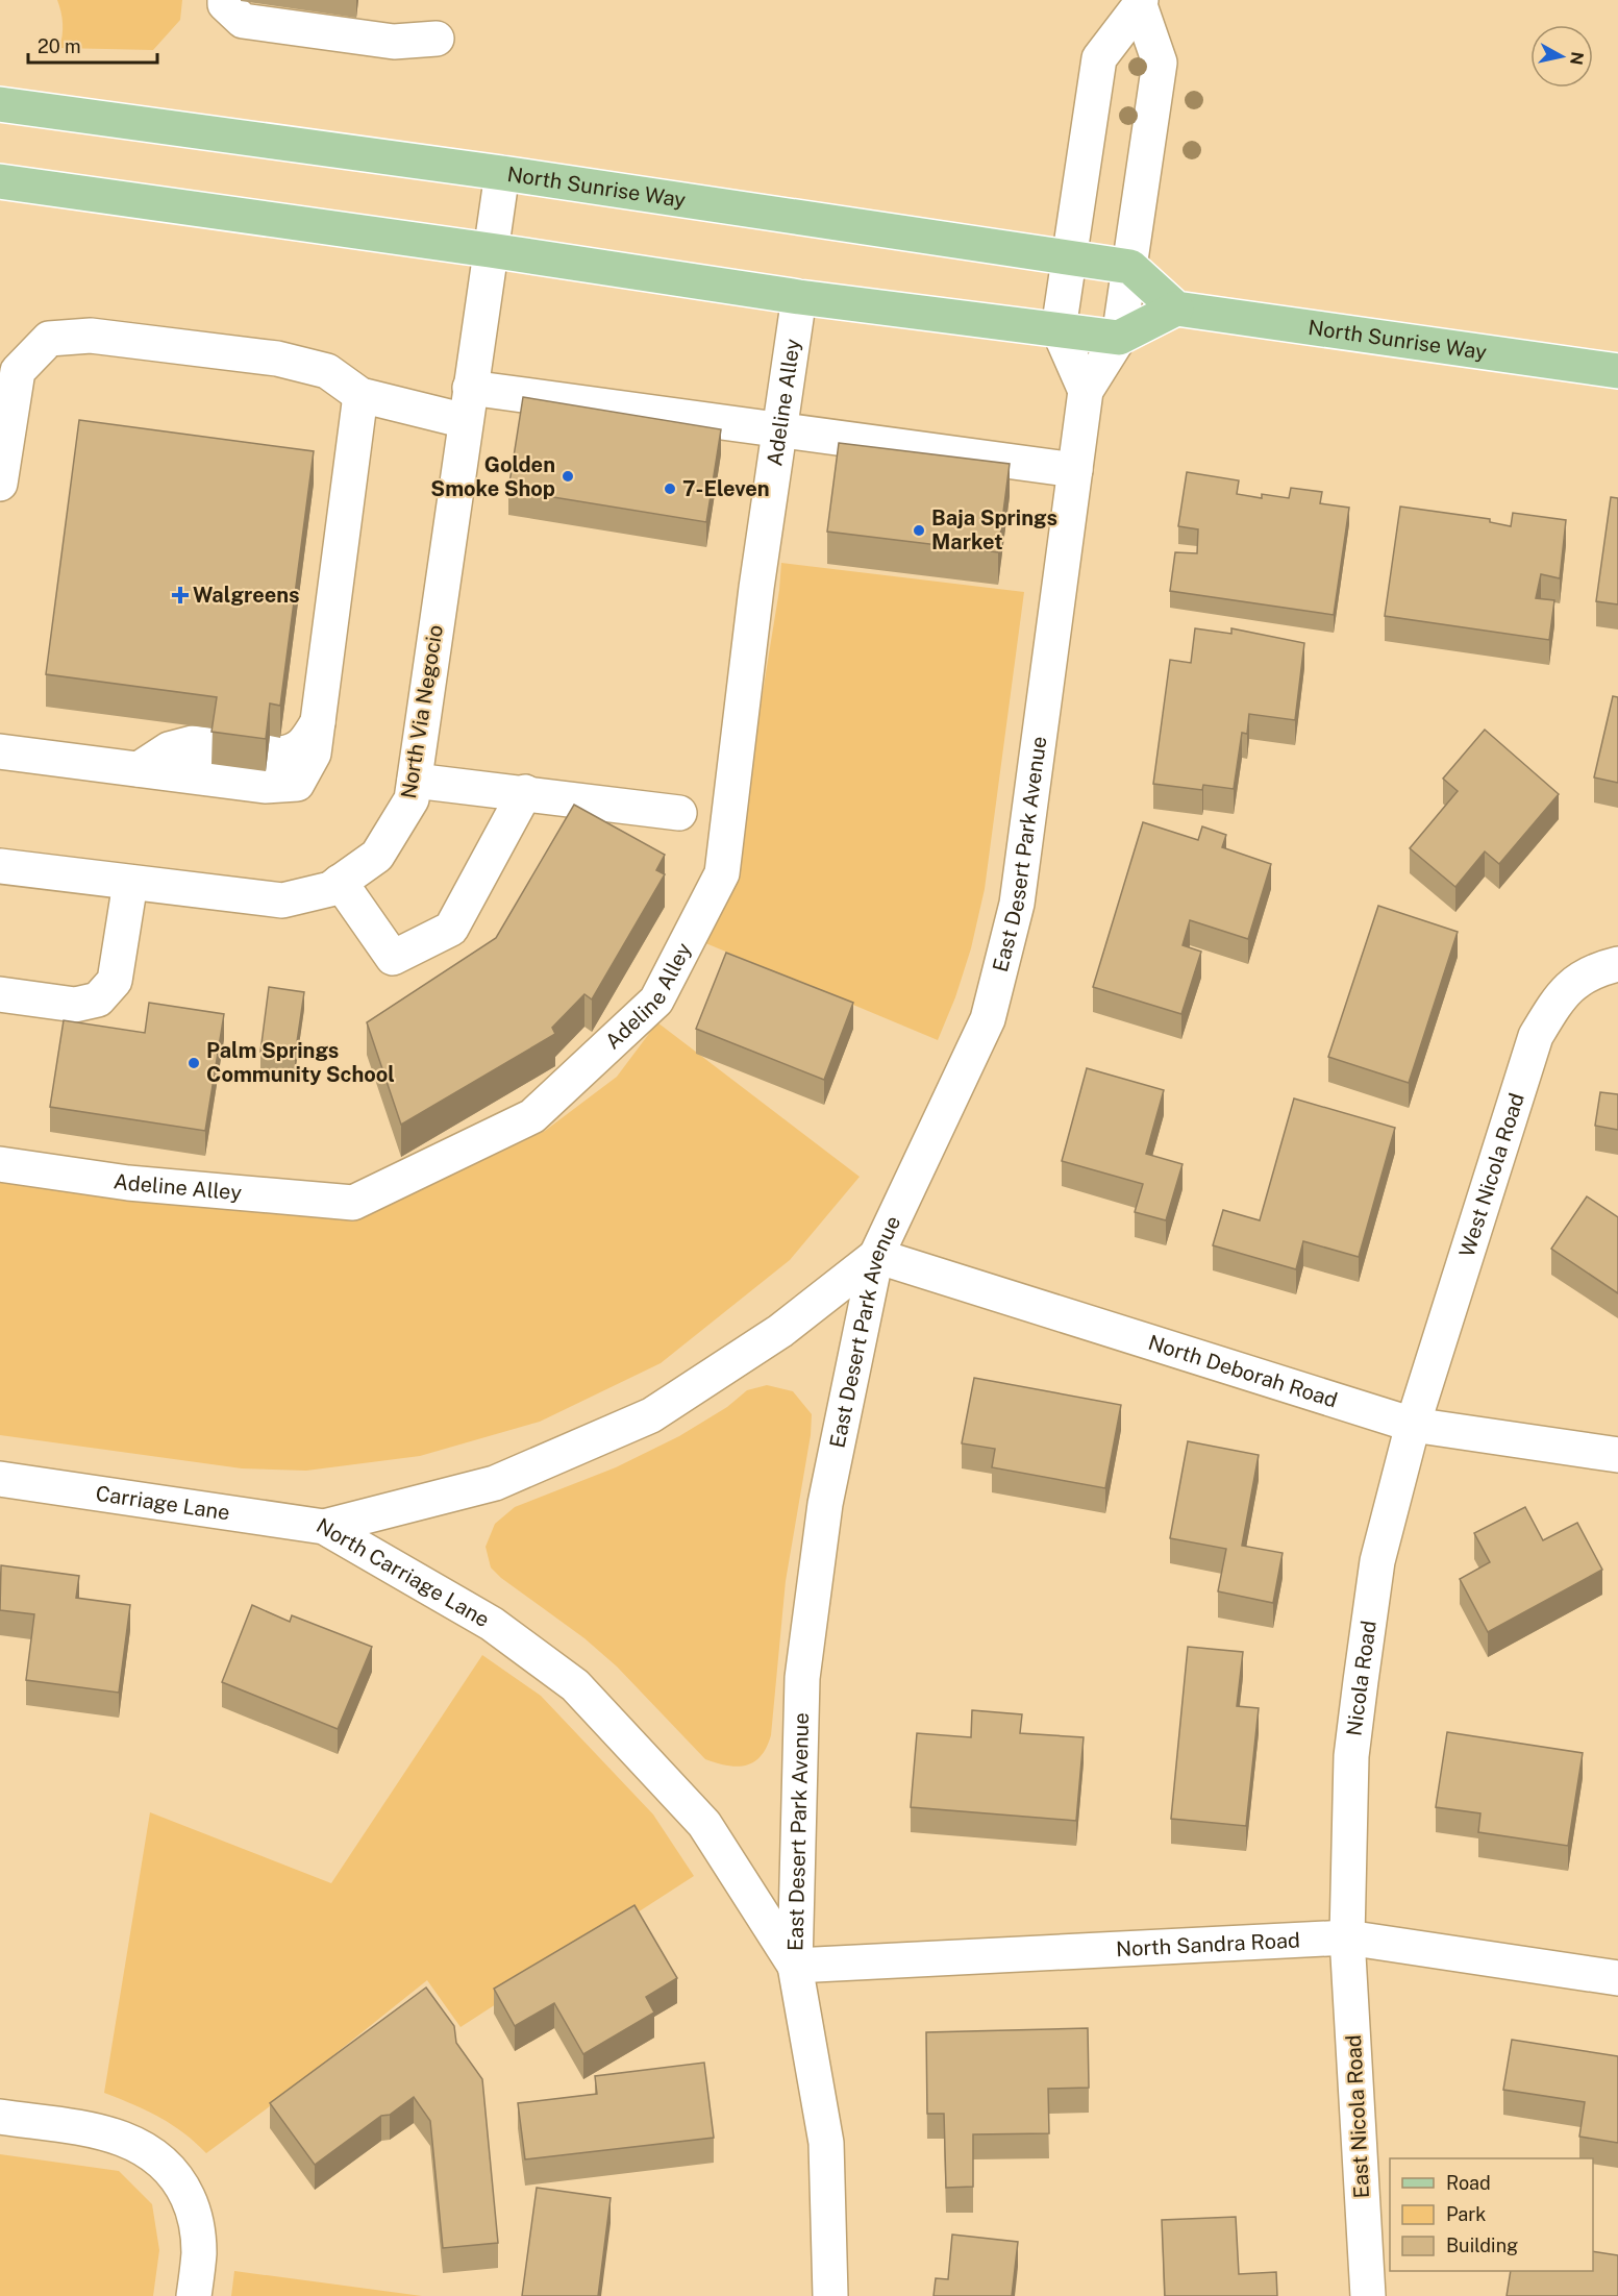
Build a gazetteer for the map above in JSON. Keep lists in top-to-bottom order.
{
  "streets": {
    "main road": ["North Sunrise Way"],
    "street": [
      "Adeline Alley",
      "North Via Negocio",
      "East Desert Park Avenue",
      "West Nicola Road",
      "North Deborah Road",
      "Carriage Lane",
      "North Carriage Lane",
      "Nicola Road",
      "North Sandra Road",
      "East Nicola Road"
    ]
  },
  "crossings": [
    ["North Sunrise Way", "North Via Negocio"],
    ["North Sunrise Way", "East Desert Park Avenue"],
    ["East Desert Park Avenue", "North Deborah Road"],
    ["East Desert Park Avenue", "North Carriage Lane"],
    ["East Desert Park Avenue", "North Sandra Road"],
    ["West Nicola Road", "North Deborah Road"],
    ["West Nicola Road", "Nicola Road"],
    ["North Deborah Road", "North Carriage Lane"],
    ["North Deborah Road", "Nicola Road"],
    ["Carriage Lane", "North Carriage Lane"],
    ["North Carriage Lane", "North Sandra Road"],
    ["Nicola Road", "North Sandra Road"],
    ["Nicola Road", "East Nicola Road"],
    ["North Sandra Road", "East Nicola Road"]
  ],
  "places": {
    "other": [
      "Golden Smoke Shop",
      "7-Eleven",
      "Baja Springs Market",
      "Palm Springs Community School"
    ],
    "health": ["Walgreens"]
  },
  "legend": ["Road", "Park", "Building"],
  "scale_bar": "20 m",
  "north": "right"
}
